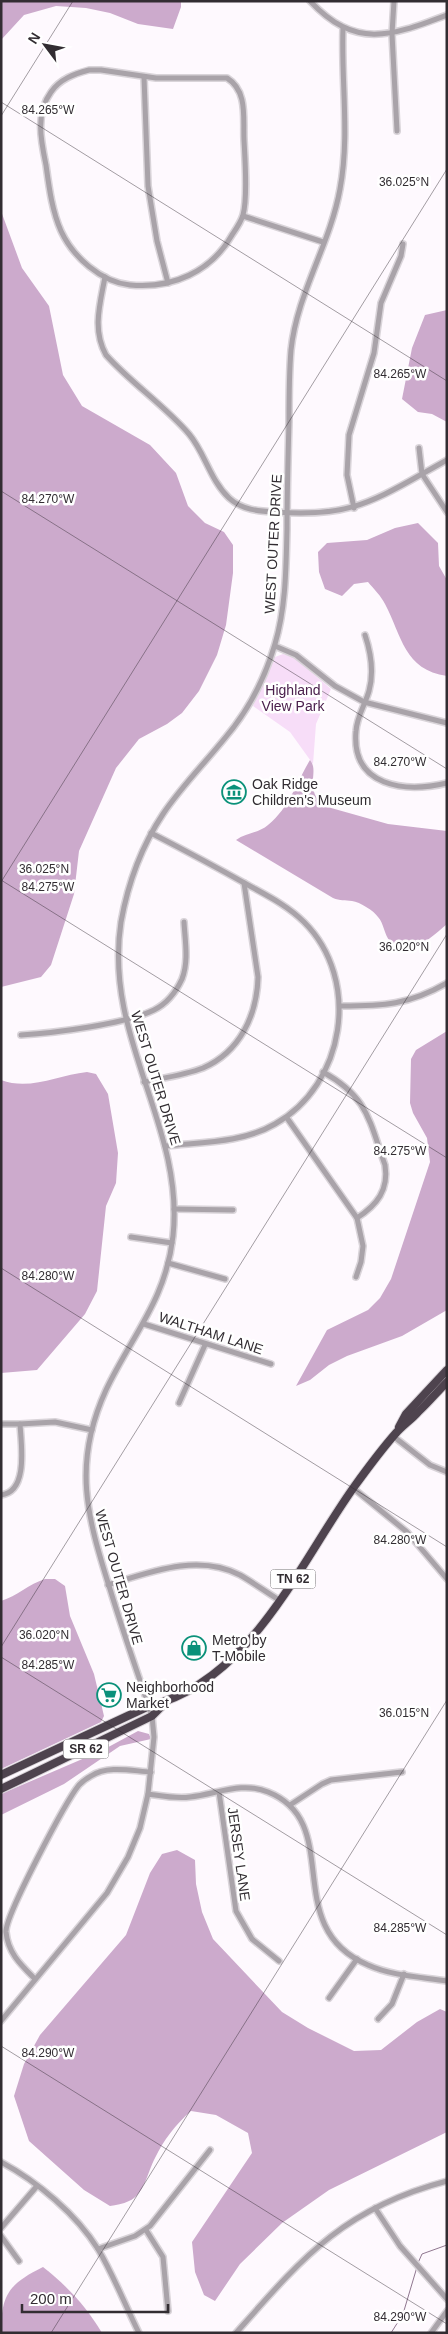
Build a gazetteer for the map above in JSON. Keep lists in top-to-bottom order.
{
  "streets": {
    "highway": ["TN 62", "SR 62"],
    "street": ["WEST OUTER DRIVE", "WALTHAM LANE", "JERSEY LANE"]
  },
  "crossings": [
    ["WEST OUTER DRIVE", "WALTHAM LANE"],
    ["WEST OUTER DRIVE", "SR 62"],
    ["TN 62", "SR 62"]
  ],
  "parks": ["Highland View Park"],
  "places": {
    "museum": ["Oak Ridge Children's Museum"],
    "shop": ["Metro by T-Mobile"],
    "supermarket": ["Neighborhood Market"]
  },
  "scale_bar": "200 m",
  "north": "top left",
  "coordinates": [
    "84.265°W",
    "36.025°N",
    "84.270°W",
    "84.275°W",
    "36.020°N",
    "84.280°W",
    "84.285°W",
    "36.015°N",
    "84.290°W"
  ]
}
